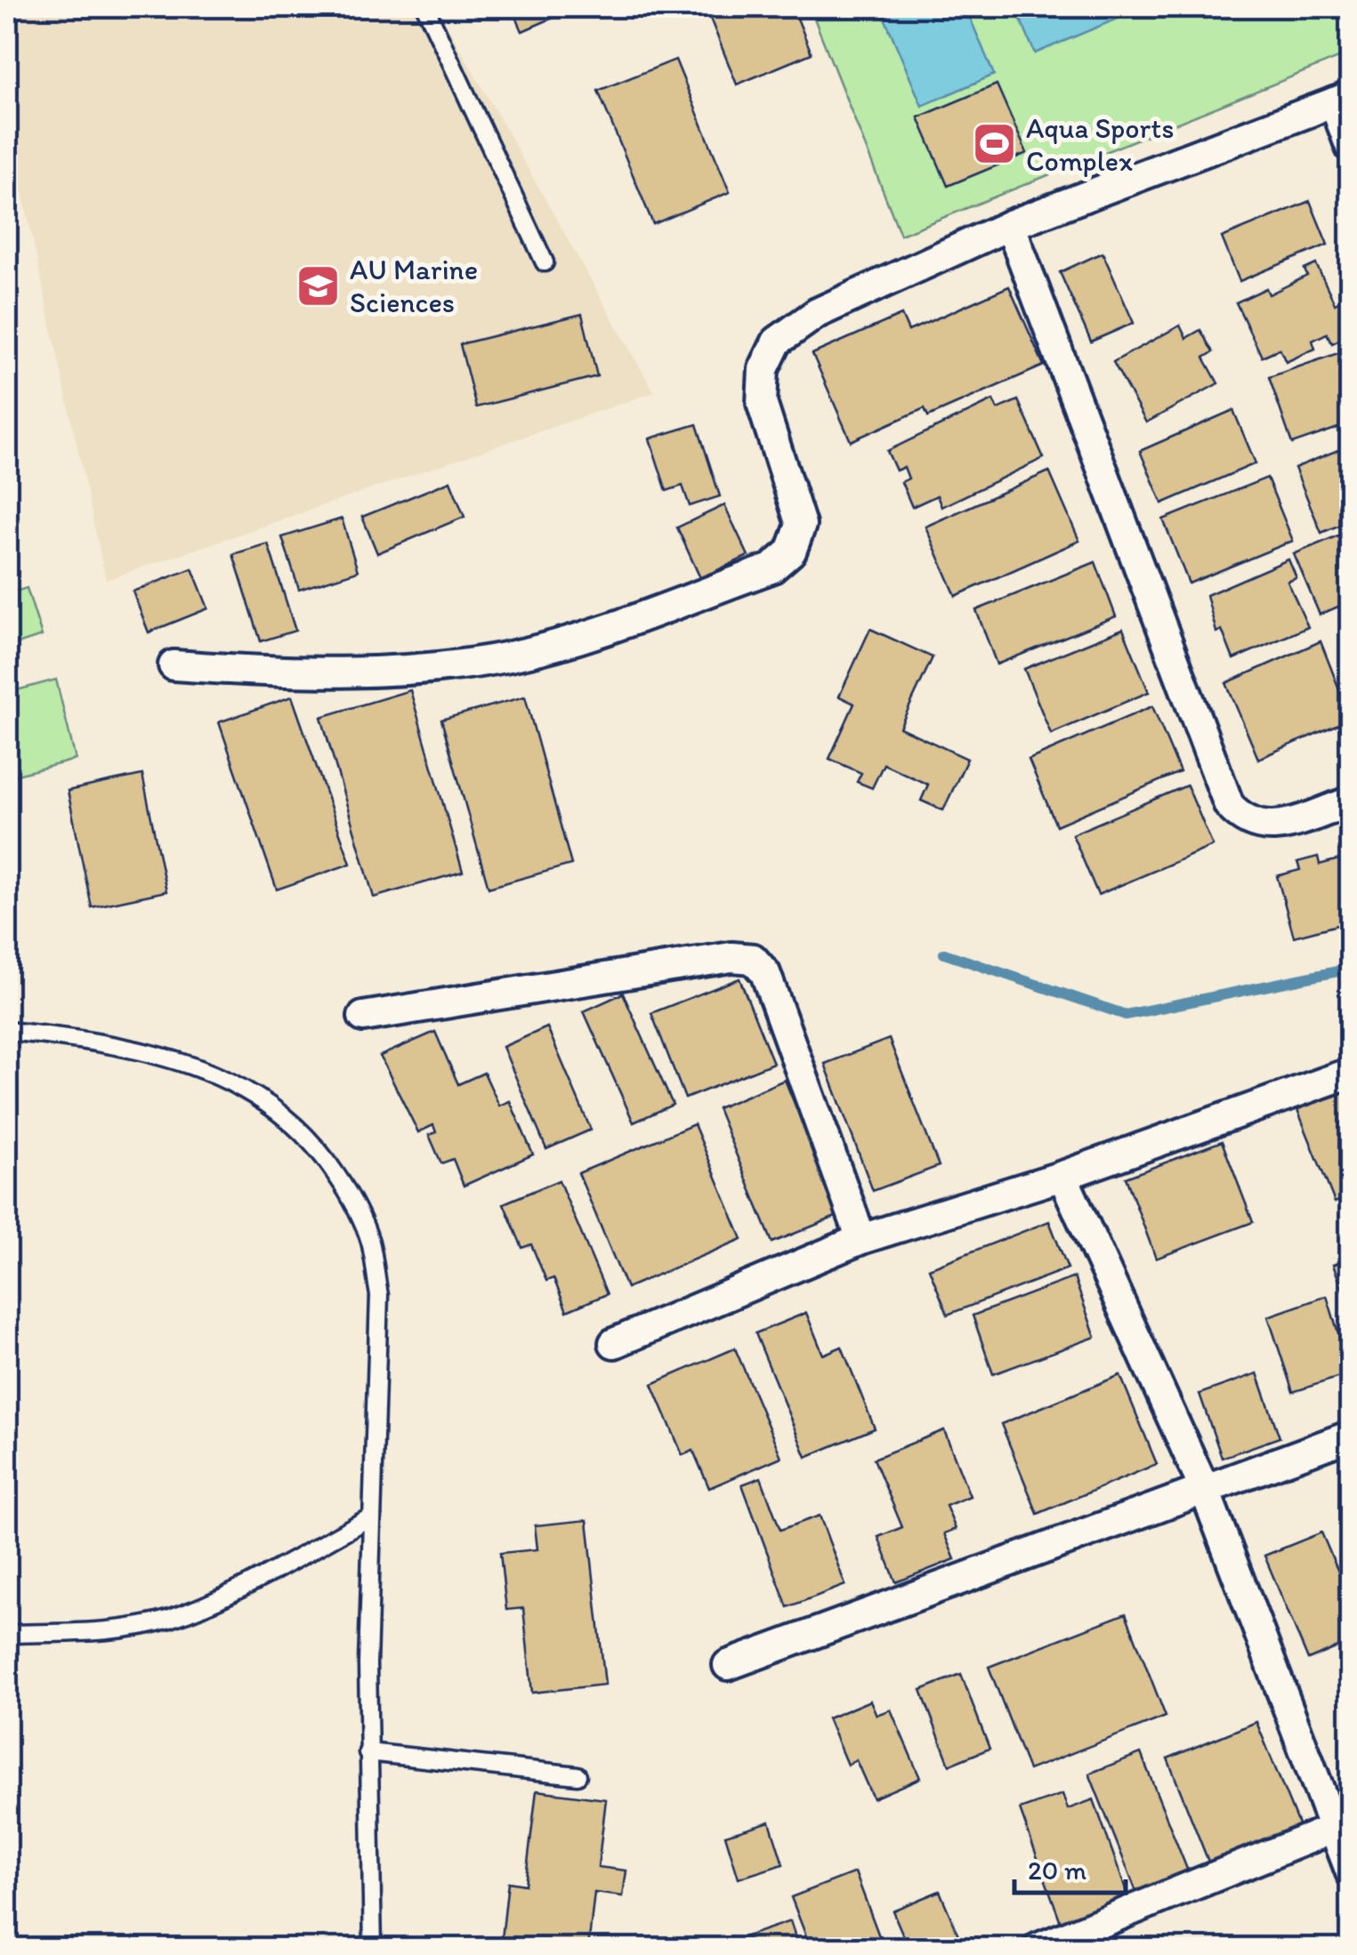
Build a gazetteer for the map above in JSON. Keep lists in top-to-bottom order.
{
  "places": {
    "sports": ["Aqua Sports Complex"],
    "school or university": ["AU Marine Sciences"]
  },
  "scale_bar": "20 m"
}
